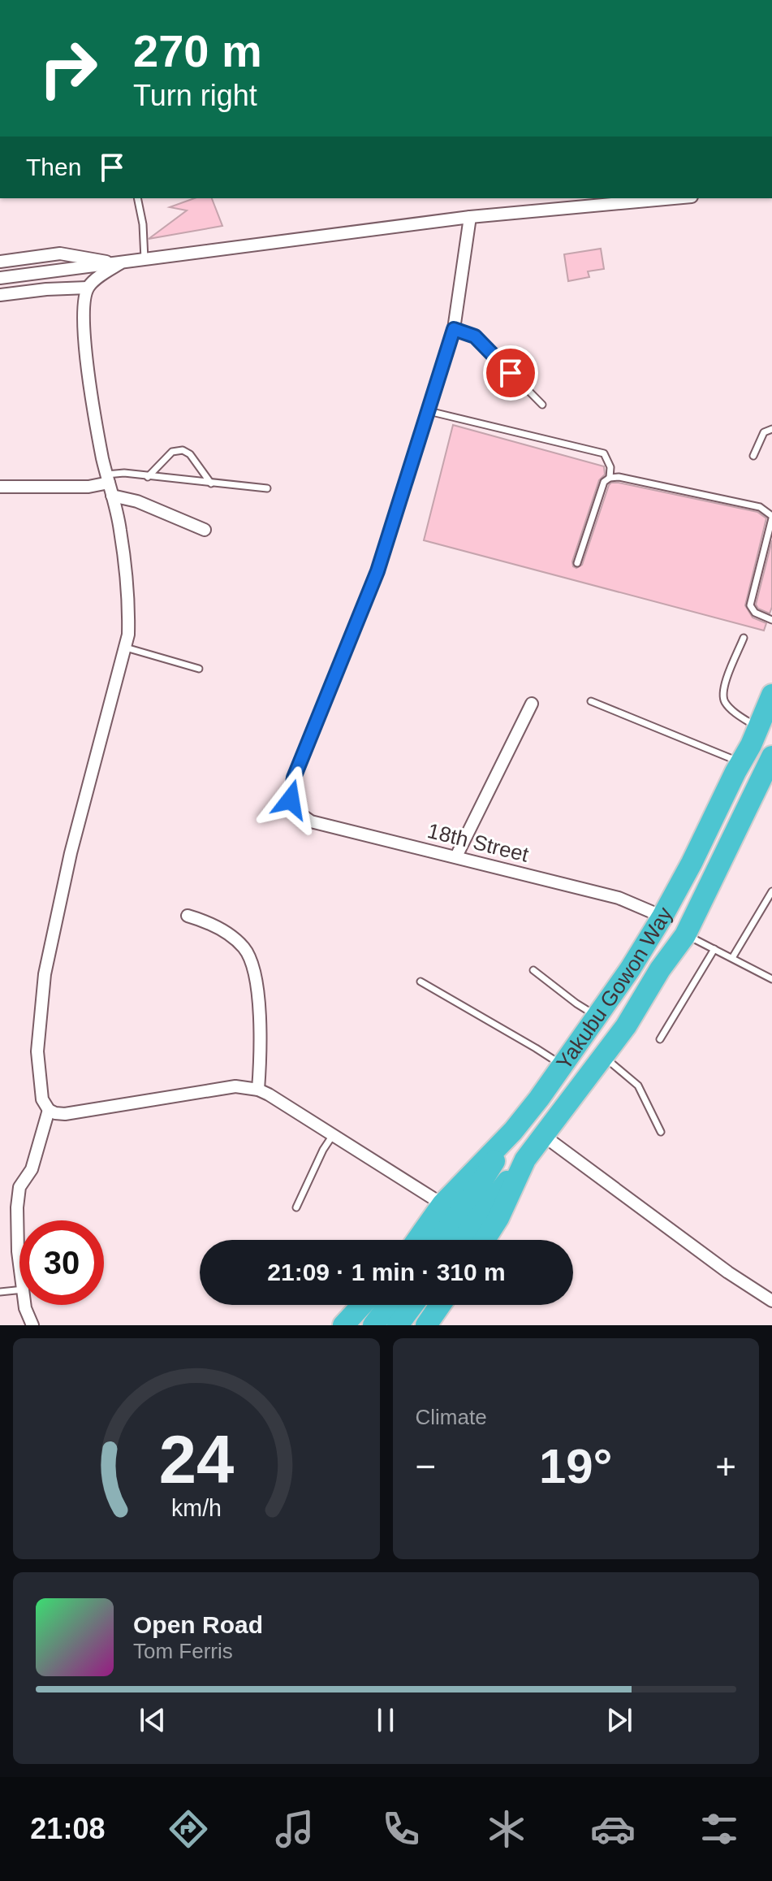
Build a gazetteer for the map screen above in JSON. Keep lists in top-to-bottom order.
{
  "streets": {
    "highway": ["Yakubu Gowon Way"],
    "street": ["18th Street"]
  },
  "crossings": [
    ["18th Street", "Yakubu Gowon Way"]
  ],
  "page": {
    "turn": ["270 m", "Turn right"],
    "then": "Then",
    "limit": "30",
    "trip": "21:09 · 1 min · 310 m",
    "tile": "Climate",
    "heat": ["−", "19°", "+"],
    "song": ["Open Road", "Tom Ferris"],
    "tabs": "21:08",
    "gauge": ["24", "km/h"]
  }
}
